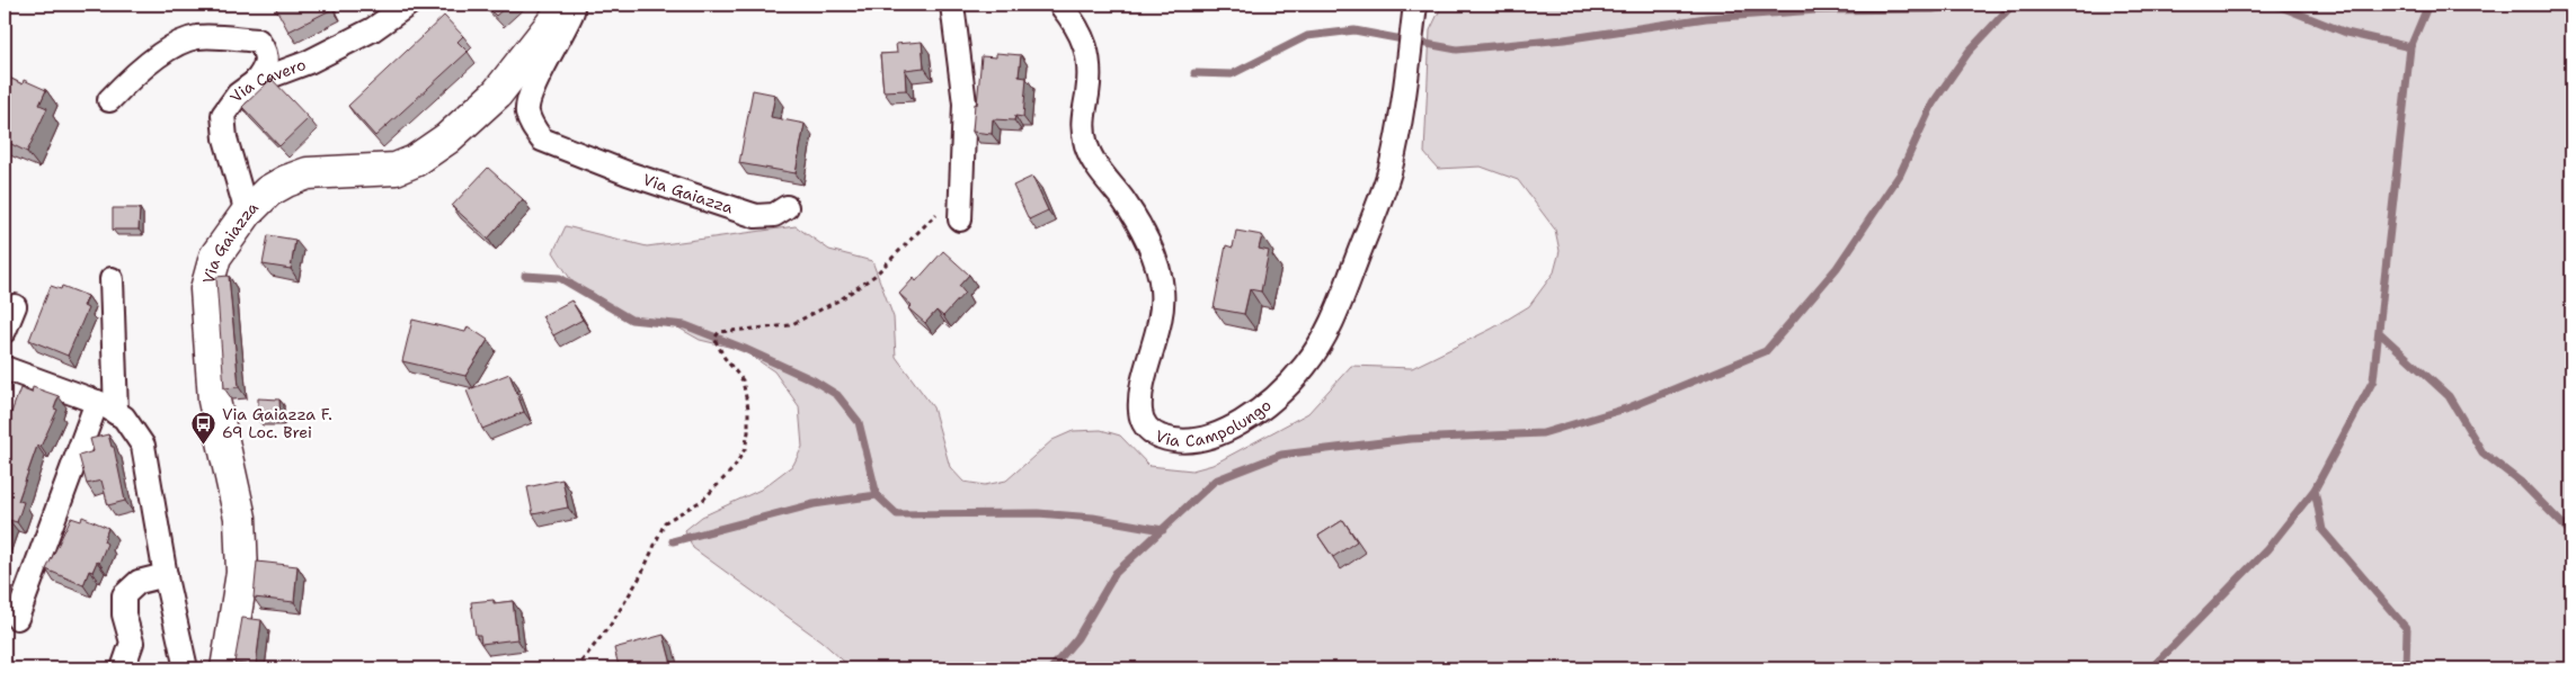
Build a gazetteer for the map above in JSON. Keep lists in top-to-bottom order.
{
  "streets": {
    "main road": ["Via Gaiazza"],
    "street": ["Via Cavero", "Via Campolungo"]
  },
  "crossings": [
    ["Via Cavero", "Via Gaiazza"]
  ],
  "places": {
    "bus stop": ["Via Gaiazza F. 69 Loc. Brei"]
  }
}
